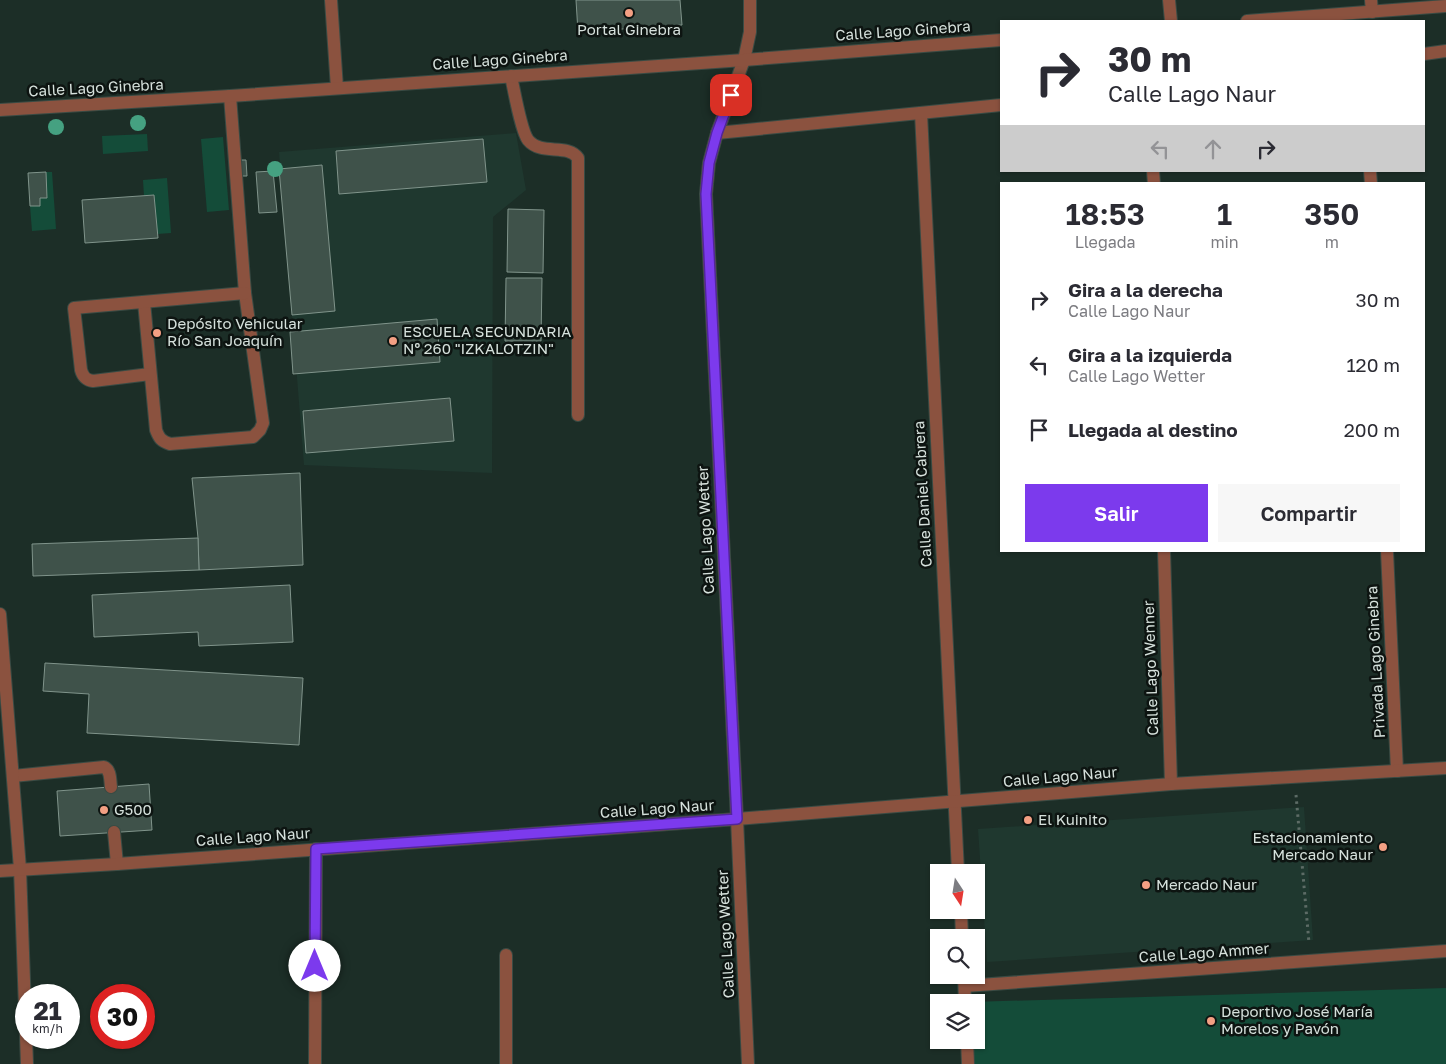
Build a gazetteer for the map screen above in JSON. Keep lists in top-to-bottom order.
{
  "streets": {
    "street": [
      "Calle Lago Ginebra",
      "Calle Daniel Cabrera",
      "Calle Lago Wetter",
      "Privada Lago Ginebra",
      "Calle Lago Wenner",
      "Calle Lago Naur",
      "Calle Lago Ammer"
    ]
  },
  "crossings": [
    ["Calle Lago Ginebra", "Calle Lago Wetter"],
    ["Calle Daniel Cabrera", "Calle Lago Naur"],
    ["Calle Lago Wetter", "Calle Lago Naur"],
    ["Privada Lago Ginebra", "Calle Lago Naur"],
    ["Calle Lago Wenner", "Calle Lago Naur"]
  ],
  "places": [
    "Portal Ginebra",
    "Depósito Vehicular Río San Joaquín",
    "ESCUELA SECUNDARIA Nº 260 \"IZKALOTZIN\"",
    "G500",
    "El Kuinito",
    "Estacionamiento Mercado Naur",
    "Mercado Naur",
    "Deportivo José María Morelos y Pavón"
  ],
  "north": "bottom",
  "page": {
    "turn": ["30 m", "Calle Lago Naur"],
    "eta": [
      "18:53",
      "Llegada",
      "1",
      "min",
      "350",
      "m"
    ],
    "list": [
      {
        "name": "Gira a la derecha",
        "note": "Calle Lago Naur",
        "value": "30 m"
      },
      {
        "name": "Gira a la izquierda",
        "note": "Calle Lago Wetter",
        "value": "120 m"
      },
      {
        "name": "Llegada al destino",
        "value": "200 m"
      }
    ],
    "buttons": ["Salir", "Compartir"],
    "speed": "21 km/h",
    "limit": "30"
  }
}
